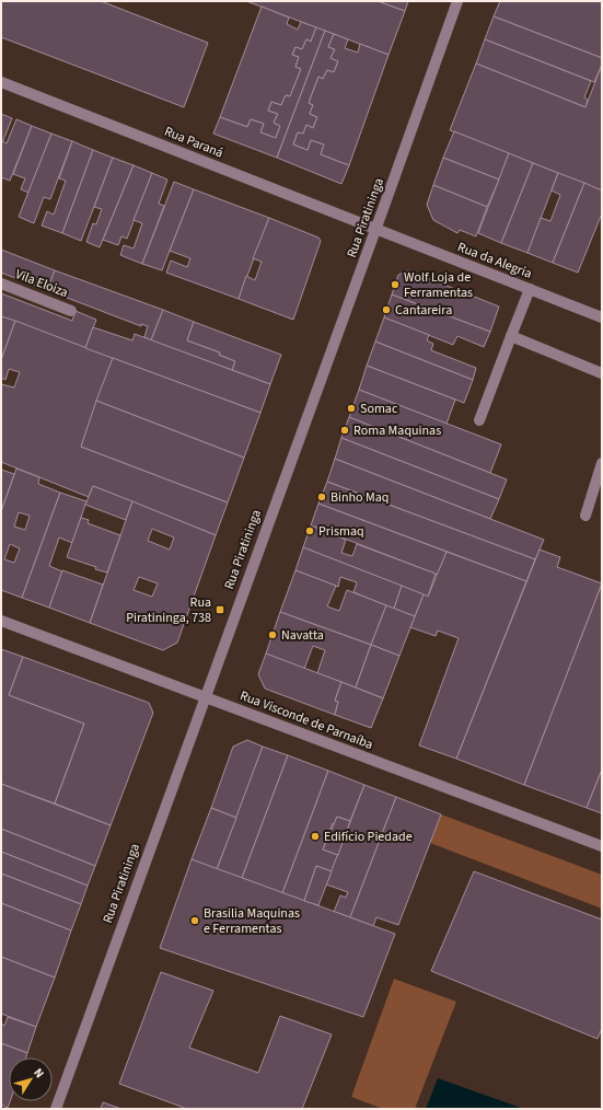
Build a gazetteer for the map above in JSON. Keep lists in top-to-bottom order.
{
  "streets": {
    "street": [
      "Rua Paraná",
      "Rua Piratininga",
      "Rua da Alegria",
      "Vila Eloiza",
      "Rua Visconde de Parnaíba"
    ]
  },
  "crossings": [
    ["Rua Paraná", "Rua Piratininga"],
    ["Rua Paraná", "Rua da Alegria"],
    ["Rua Piratininga", "Rua da Alegria"],
    ["Rua Piratininga", "Rua Visconde de Parnaíba"]
  ],
  "places": {
    "other": [
      "Wolf Loja de Ferramentas",
      "Cantareira",
      "Somac",
      "Roma Maquinas",
      "Binho Maq",
      "Prismaq",
      "Navatta",
      "Edifício Piedade",
      "Brasilia Maquinas e Ferramentas"
    ],
    "transit": ["Rua Piratininga, 738"]
  },
  "north": "top right"
}
